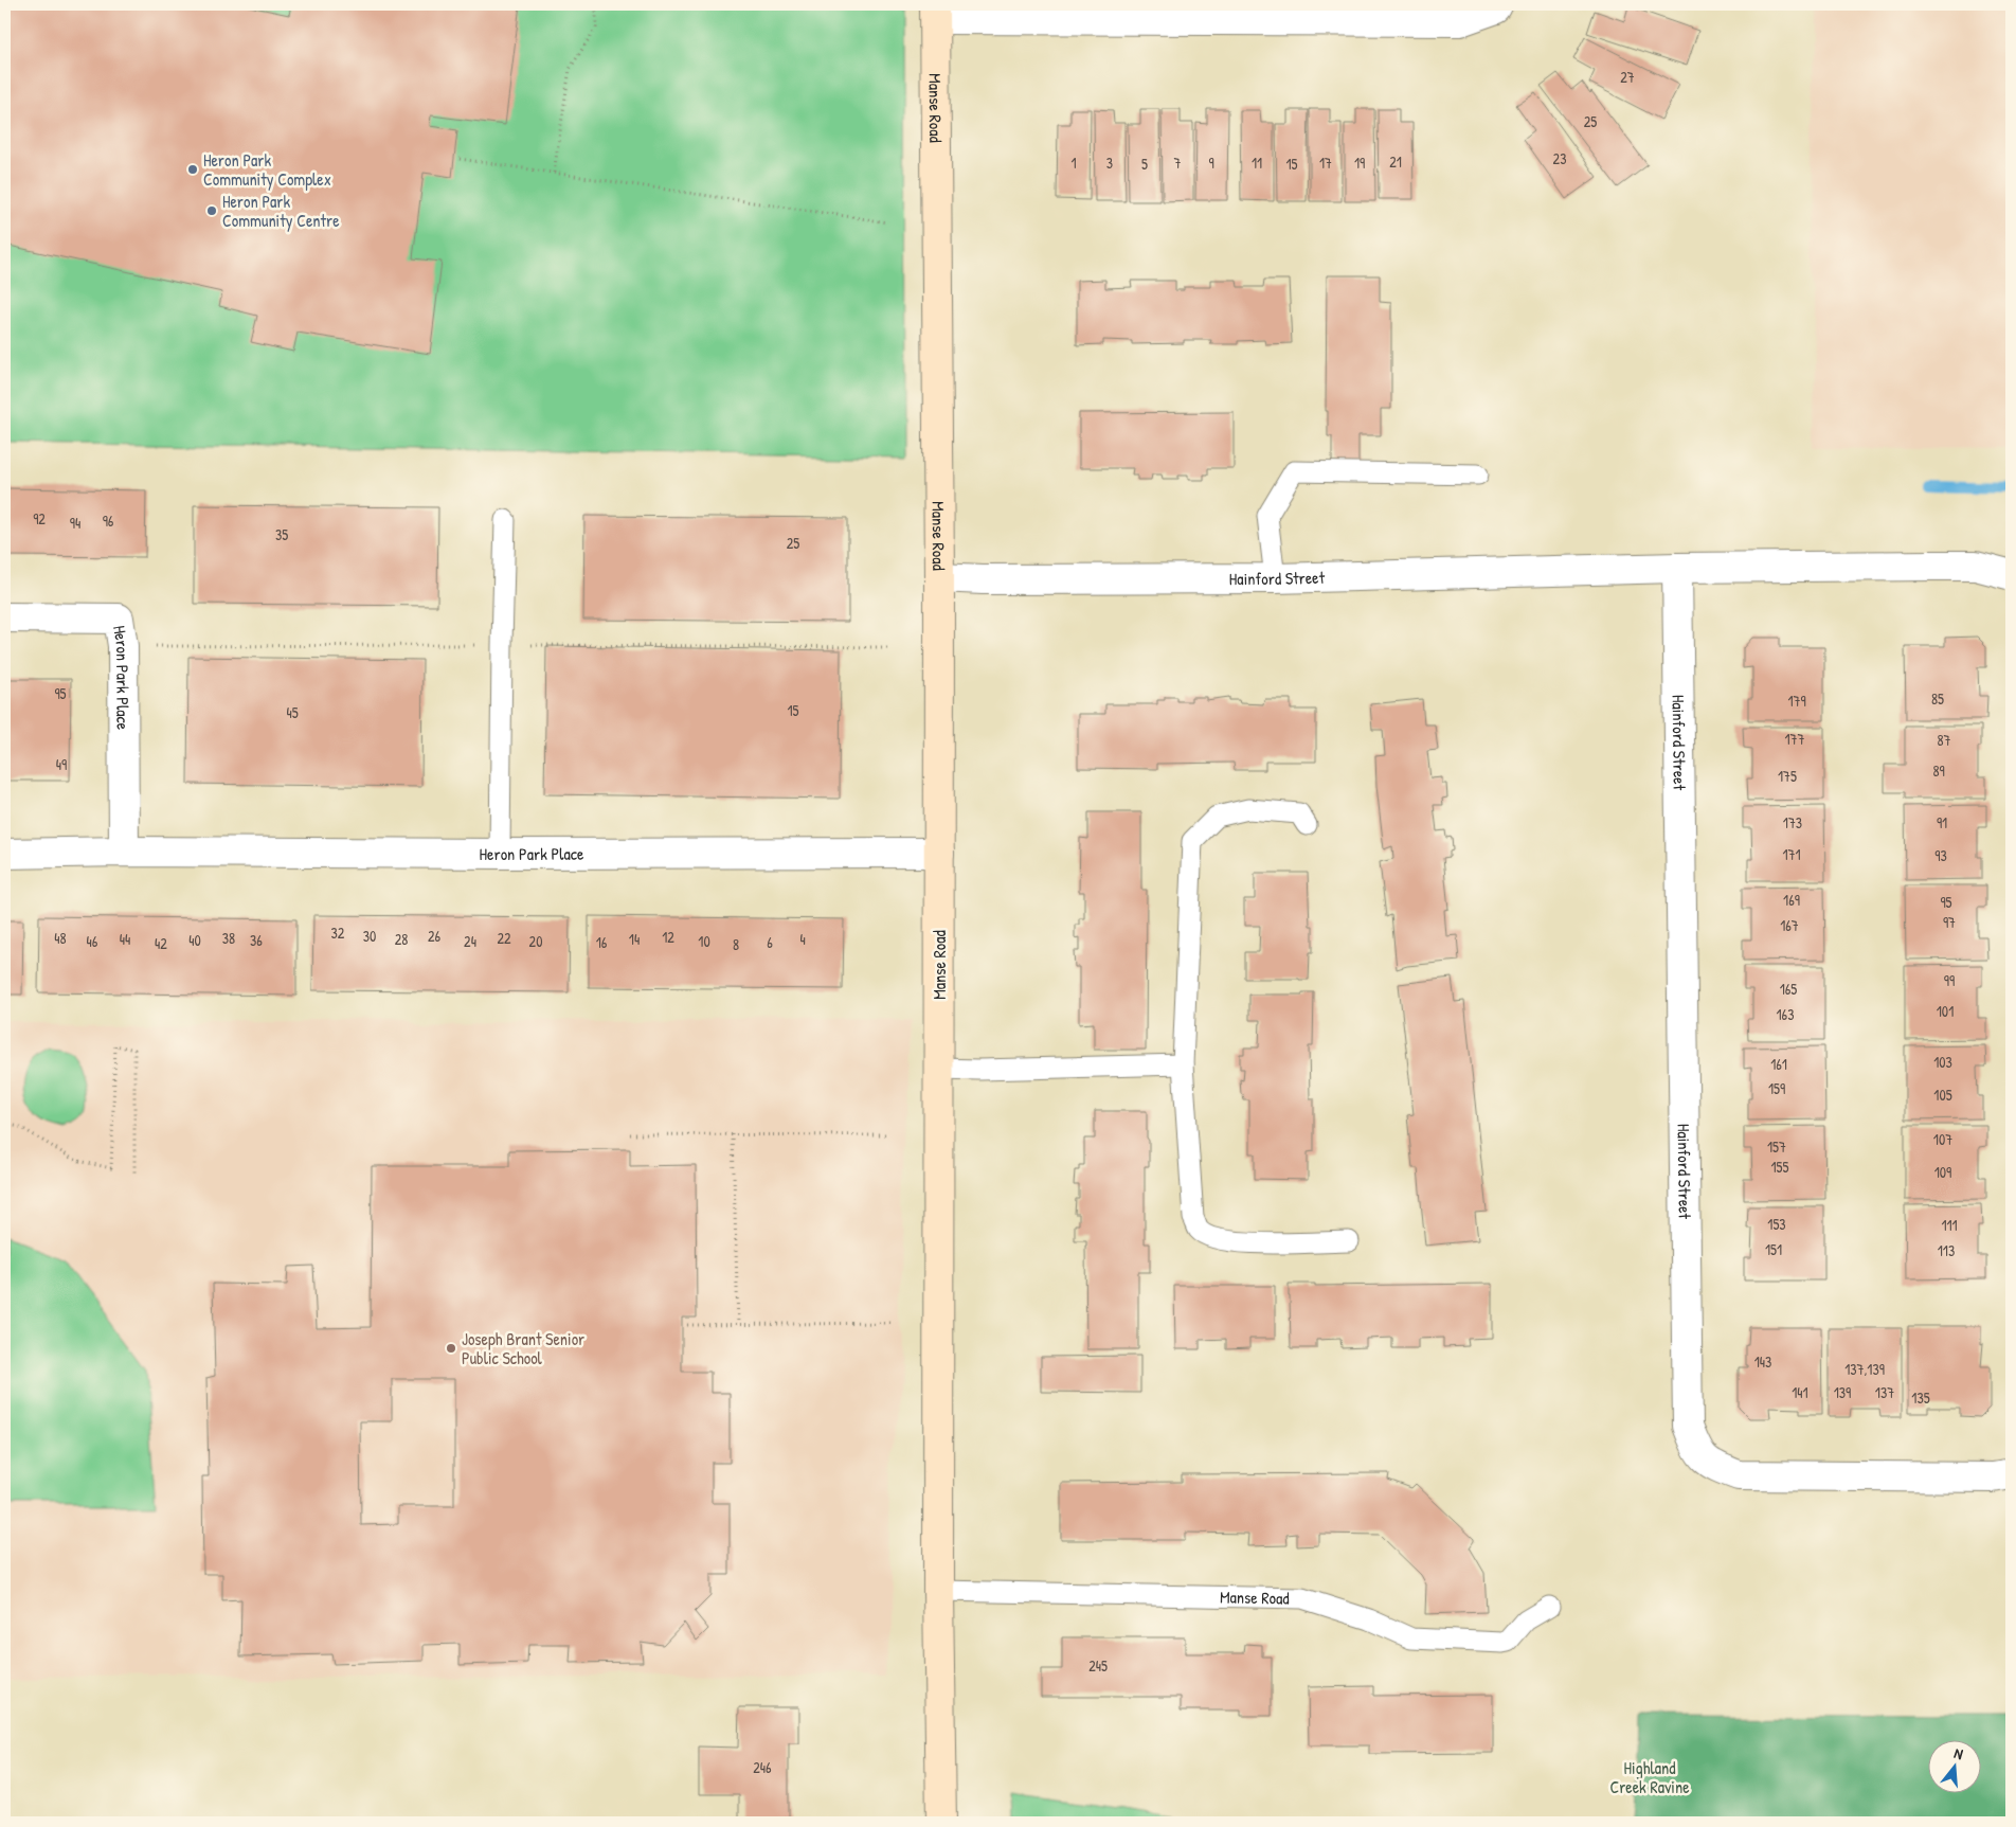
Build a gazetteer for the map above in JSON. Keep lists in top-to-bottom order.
{
  "streets": {
    "street": ["Manse Road", "Hainford Street", "Heron Park Place"]
  },
  "crossings": [
    ["Manse Road", "Hainford Street"],
    ["Manse Road", "Heron Park Place"]
  ],
  "parks": ["Highland Creek Ravine"],
  "places": ["Heron Park Community Complex", "Heron Park Community Centre", "Joseph Brant Senior Public School"],
  "house_numbers": [
    "27",
    "25",
    "23",
    "21",
    "1",
    "3",
    "7",
    "9",
    "11",
    "17",
    "19",
    "5",
    "15",
    "92",
    "96",
    "94",
    "35",
    "25",
    "95",
    "85",
    "179",
    "15",
    "45",
    "177",
    "87",
    "49",
    "89",
    "175",
    "173",
    "91",
    "171",
    "93",
    "169",
    "95",
    "97",
    "167",
    "32",
    "30",
    "26",
    "12",
    "48",
    "38",
    "22",
    "44",
    "28",
    "14",
    "4",
    "40",
    "36",
    "46",
    "24",
    "20",
    "10",
    "16",
    "6",
    "42",
    "8",
    "99",
    "165",
    "101",
    "163",
    "103",
    "161",
    "159",
    "105",
    "107",
    "157",
    "155",
    "109",
    "153",
    "111",
    "151",
    "113",
    "143",
    "137,139",
    "141",
    "139",
    "137",
    "135",
    "245",
    "246"
  ],
  "north": "top"
}
